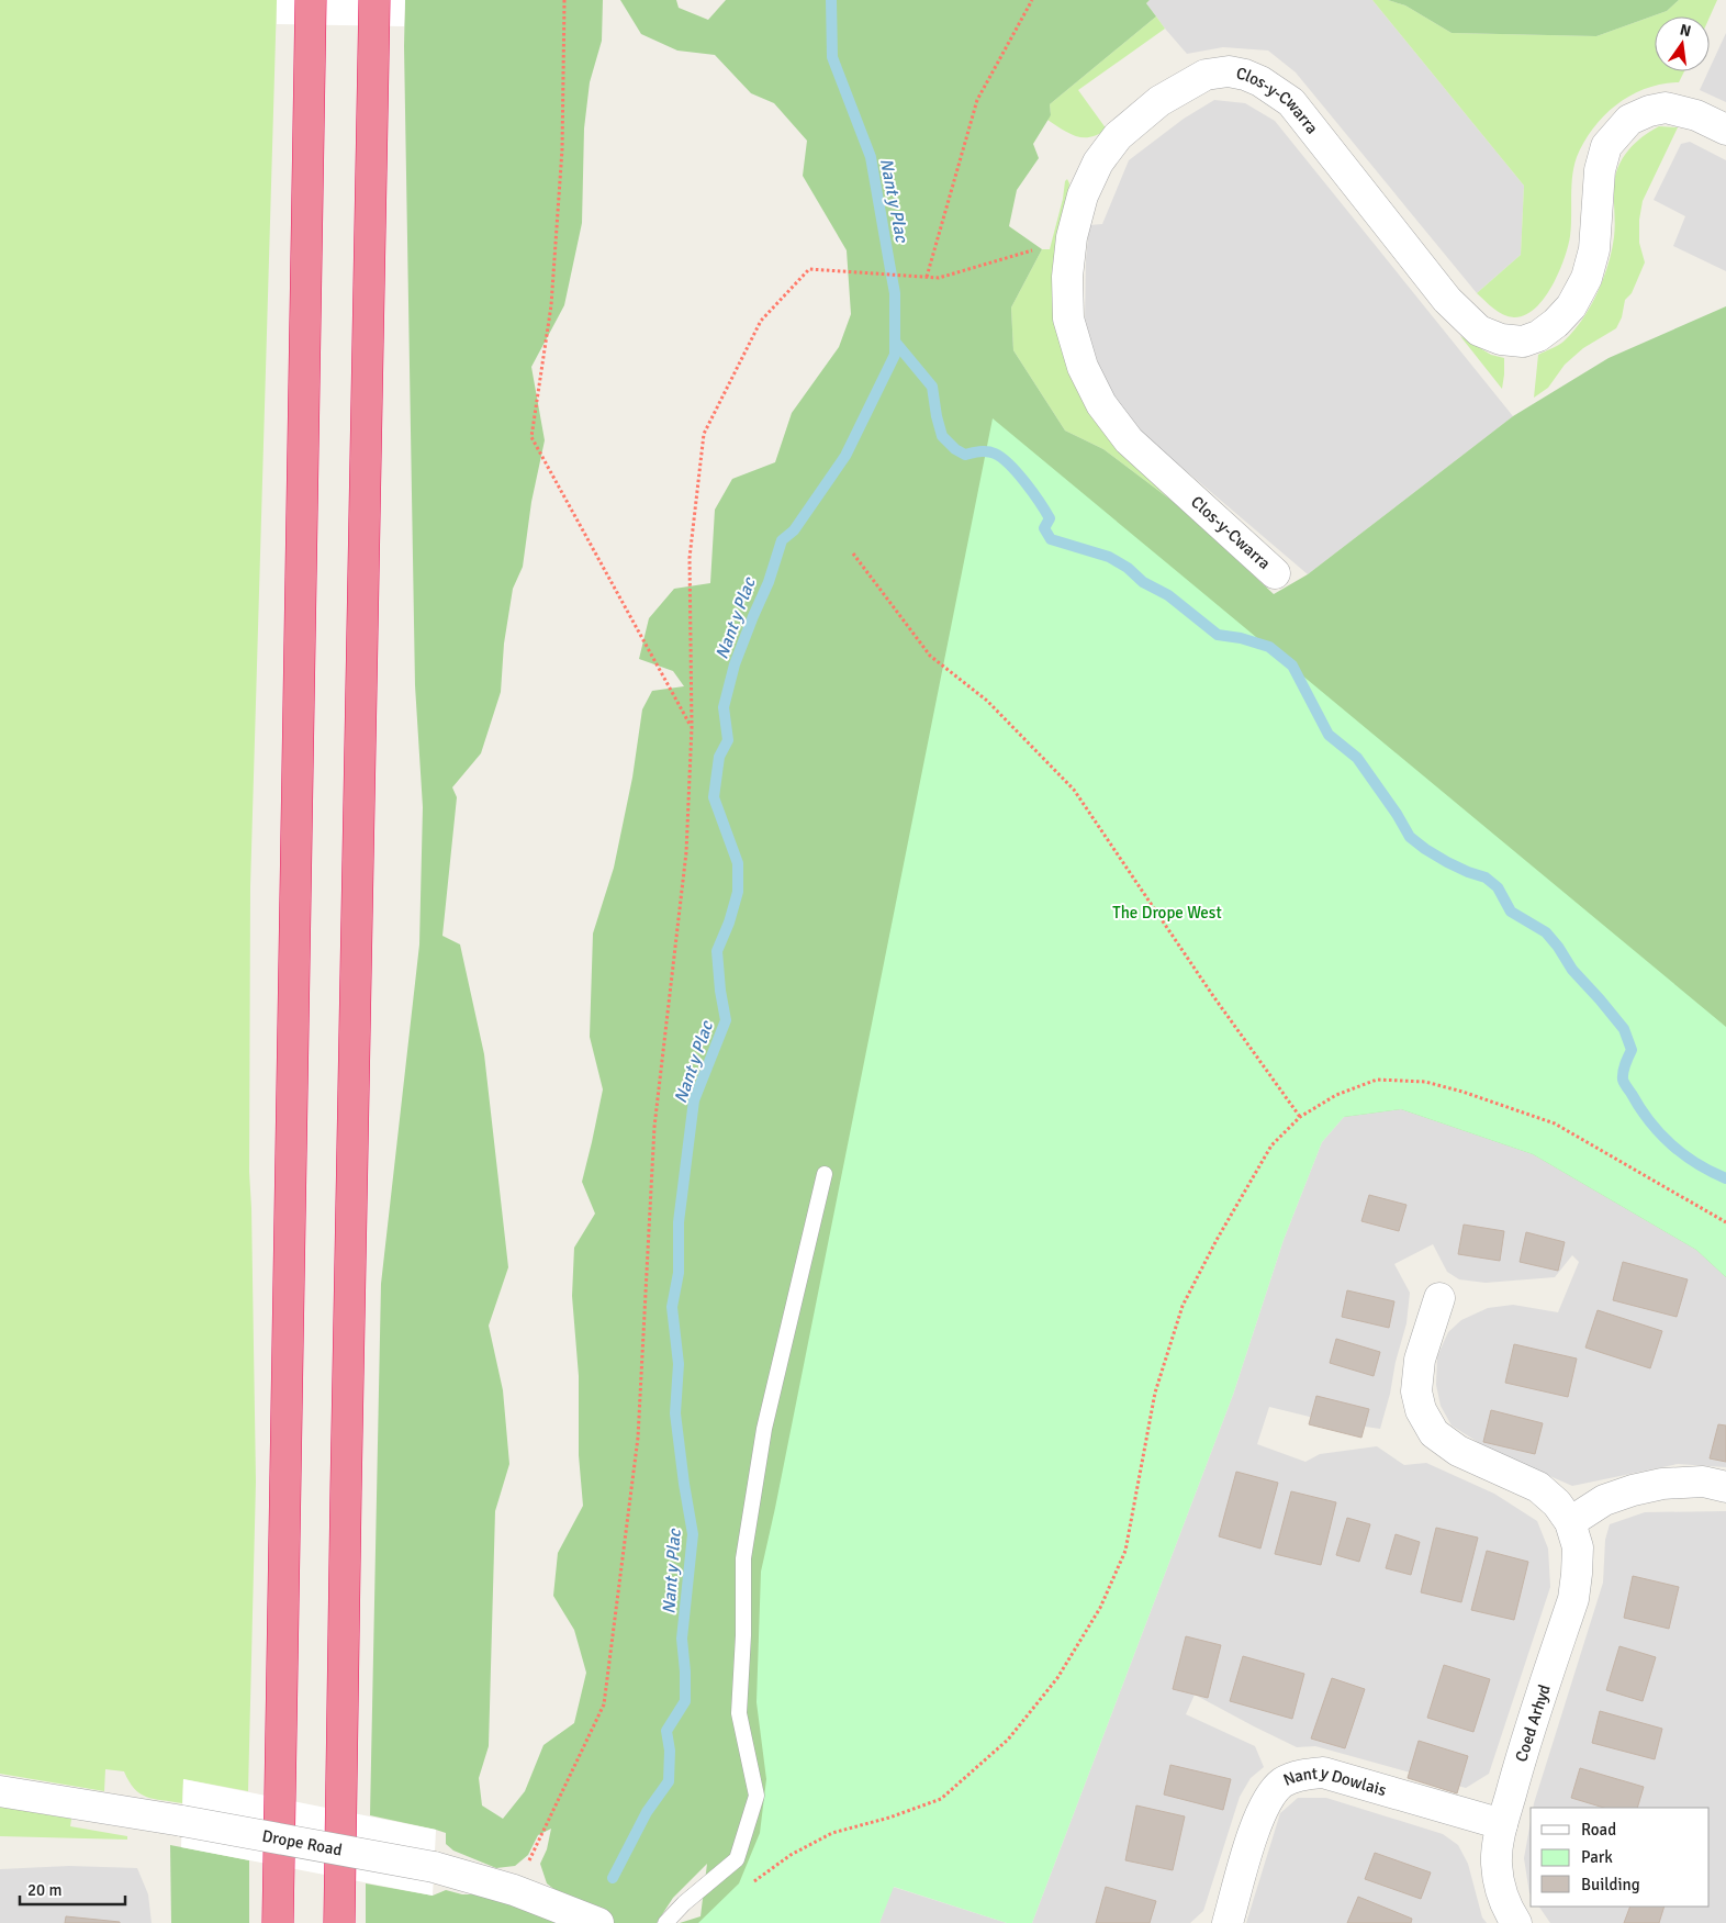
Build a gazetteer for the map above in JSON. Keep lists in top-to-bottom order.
{
  "streets": {
    "street": [
      "Clos-y-Cwarra",
      "Coed Arhyd",
      "Nant y Dowlais",
      "Drope Road"
    ]
  },
  "crossings": [
    ["Coed Arhyd", "Nant y Dowlais"]
  ],
  "water": ["Nant y Plac"],
  "parks": ["The Drope West"],
  "legend": ["Road", "Park", "Building"],
  "scale_bar": "20 m",
  "north": "top"
}
